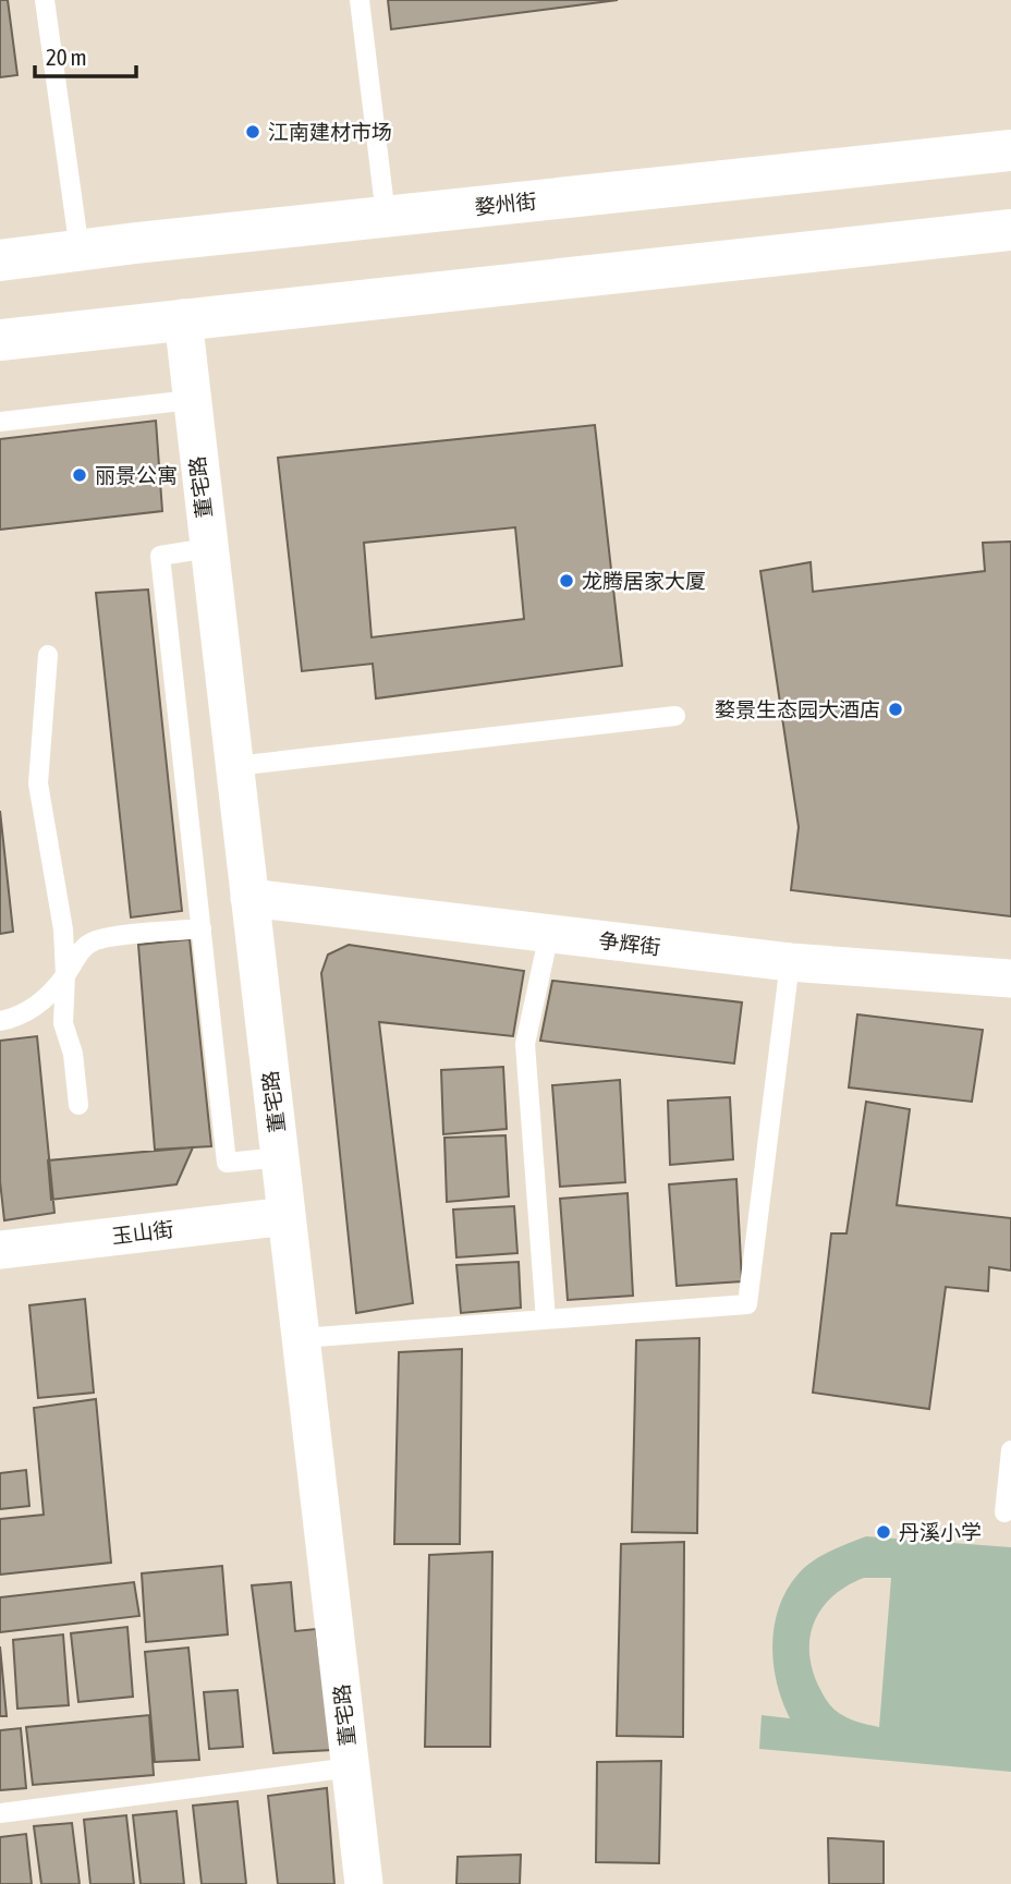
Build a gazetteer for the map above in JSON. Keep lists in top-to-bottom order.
{
  "streets": {
    "main road": ["婺州街"],
    "street": ["董宅路", "争辉街", "玉山街"]
  },
  "crossings": [
    ["董宅路", "争辉街"],
    ["董宅路", "玉山街"]
  ],
  "places": [
    "江南建材市场",
    "丽景公寓",
    "龙腾居家大厦",
    "婺景生态园大酒店",
    "丹溪小学"
  ],
  "scale_bar": "20 m"
}
